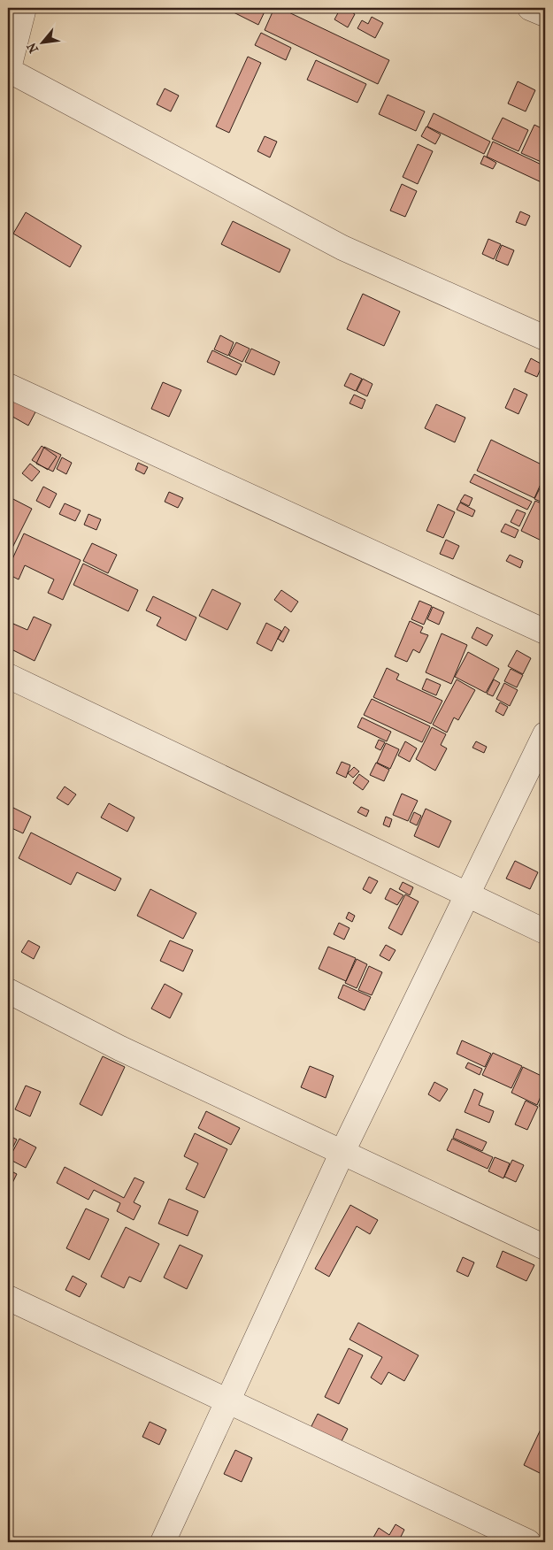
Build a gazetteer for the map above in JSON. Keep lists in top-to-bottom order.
{
  "north": "bottom left"
}
